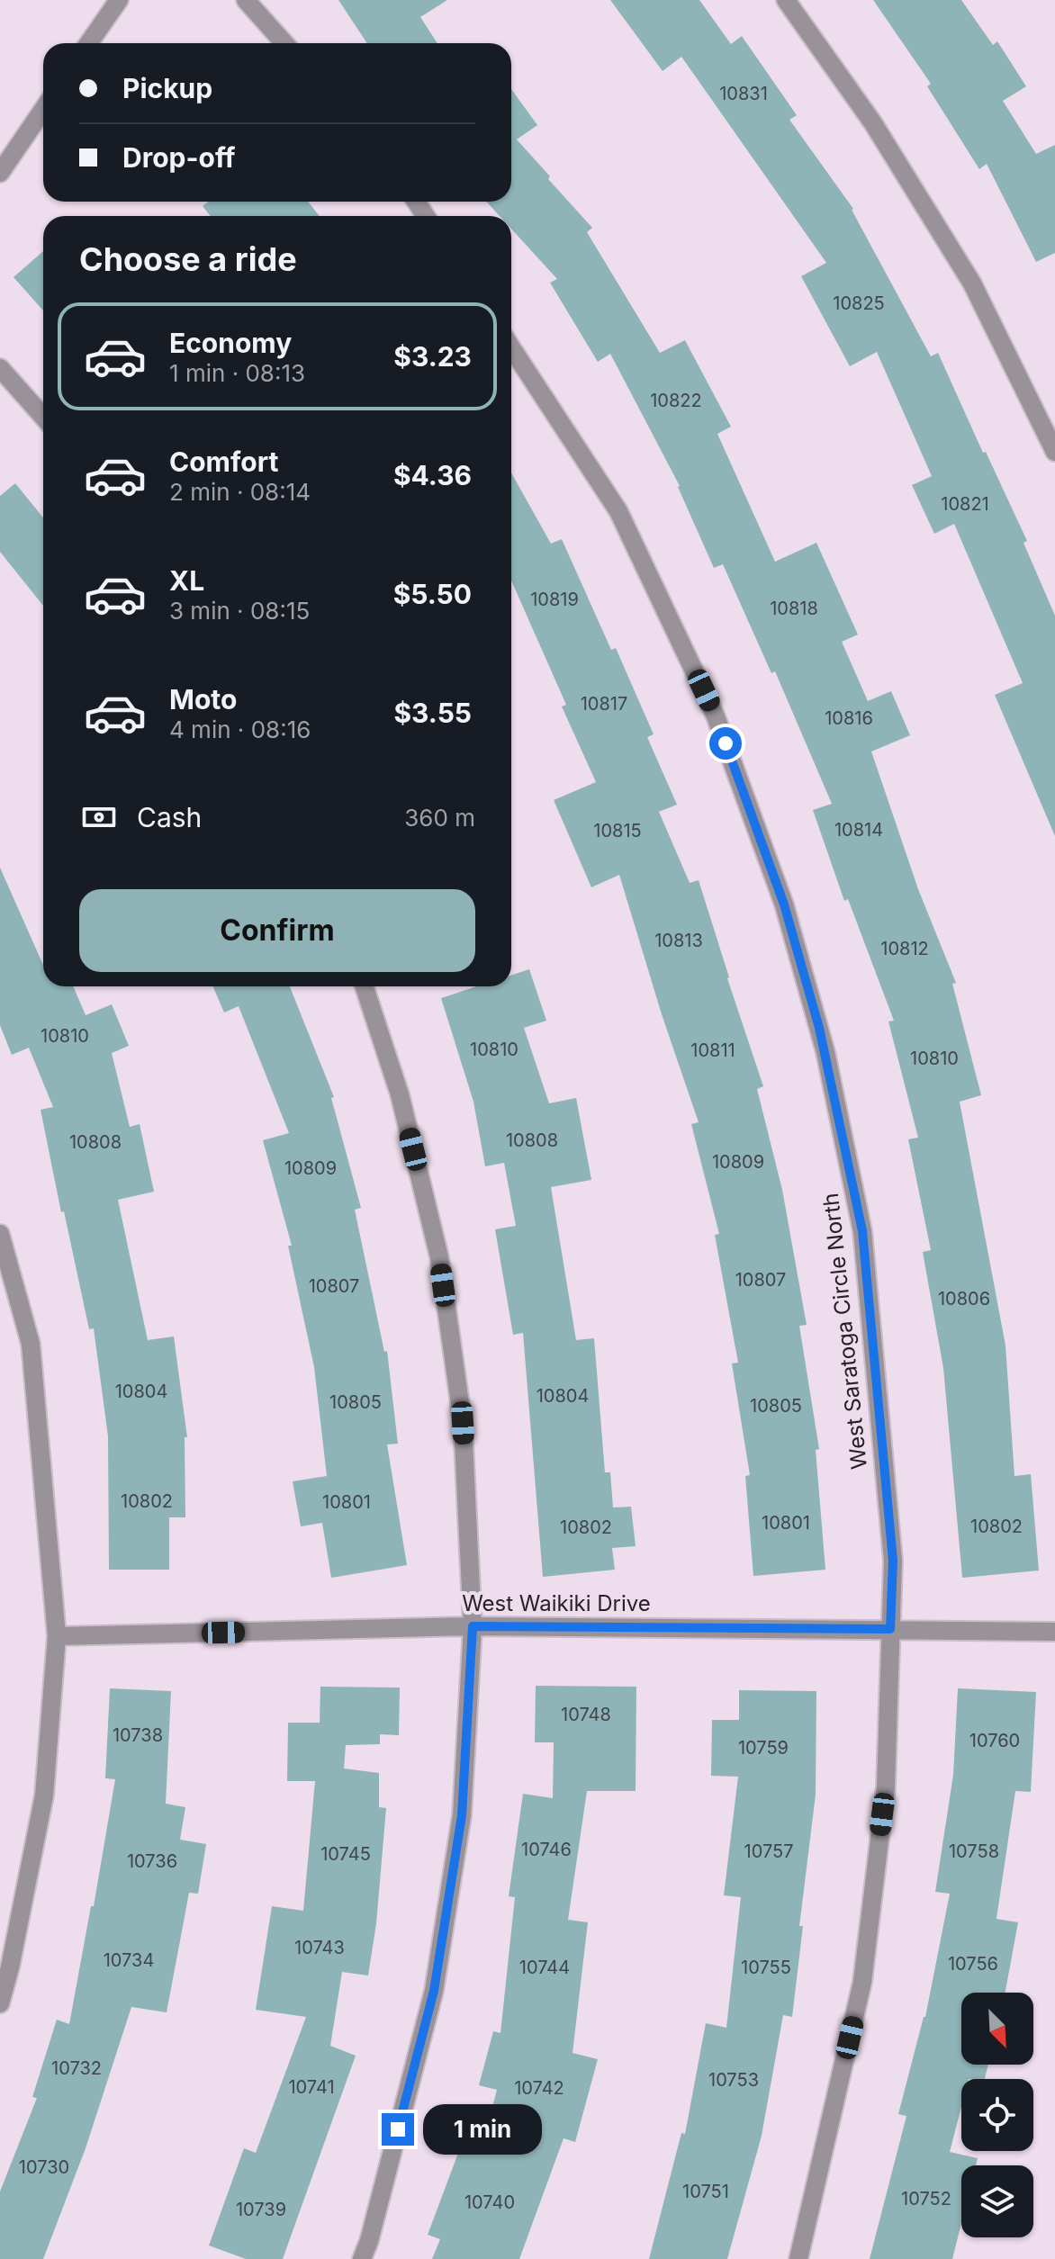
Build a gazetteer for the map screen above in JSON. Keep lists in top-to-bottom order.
{
  "streets": {
    "street": ["West Saratoga Circle North", "West Waikiki Drive"]
  },
  "crossings": [
    ["West Saratoga Circle North", "West Waikiki Drive"]
  ],
  "house_numbers": [
    "10831",
    "10825",
    "10822",
    "10821",
    "10819",
    "10818",
    "10817",
    "10816",
    "10814",
    "10815",
    "10813",
    "10812",
    "10810",
    "10810",
    "10811",
    "10810",
    "10808",
    "10808",
    "10809",
    "10809",
    "10807",
    "10807",
    "10806",
    "10804",
    "10804",
    "10805",
    "10805",
    "10802",
    "10801",
    "10801",
    "10802",
    "10802",
    "10748",
    "10738",
    "10760",
    "10759",
    "10746",
    "10757",
    "10758",
    "10745",
    "10736",
    "10743",
    "10734",
    "10756",
    "10744",
    "10755",
    "10732",
    "10753",
    "10741",
    "10742",
    "10730",
    "10751",
    "10752",
    "10740",
    "10739"
  ],
  "north": "bottom right",
  "page": {
    "banner": ["Pickup", "Drop-off"],
    "heading": "Choose a ride",
    "list": [
      {
        "name": "Economy",
        "note": "1 min · 08:13",
        "value": "$3.23"
      },
      {
        "name": "Comfort",
        "note": "2 min · 08:14",
        "value": "$4.36"
      },
      {
        "name": "XL",
        "note": "3 min · 08:15",
        "value": "$5.50"
      },
      {
        "name": "Moto",
        "note": "4 min · 08:16",
        "value": "$3.55"
      }
    ],
    "pay": ["Cash", "360 m"],
    "buttons": "Confirm",
    "bubble": "1 min"
  }
}
